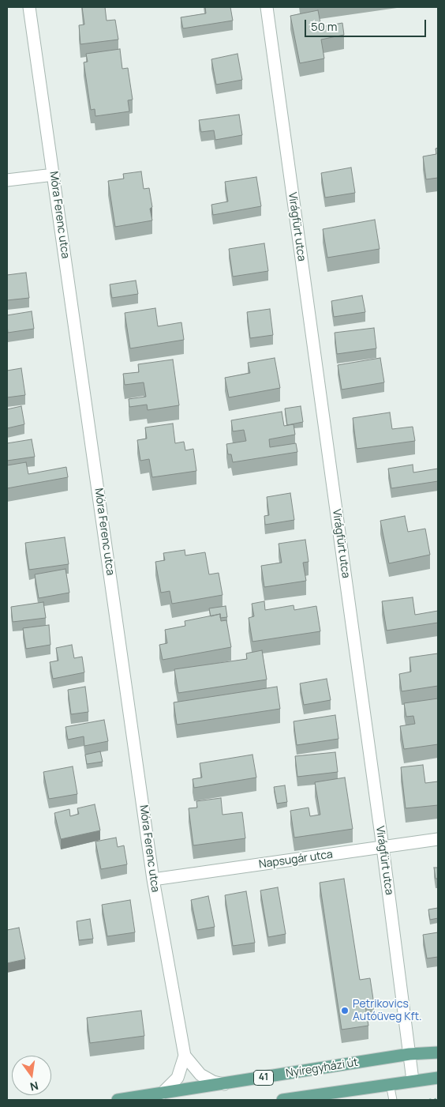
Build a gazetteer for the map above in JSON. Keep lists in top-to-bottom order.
{
  "streets": {
    "main road": ["Nyíregyházi út", "41"],
    "street": ["Móra Ferenc utca", "Virágfürt utca", "Napsugár utca"]
  },
  "crossings": [
    ["Móra Ferenc utca", "Napsugár utca"],
    ["Móra Ferenc utca", "Nyíregyházi út"],
    ["Virágfürt utca", "Napsugár utca"],
    ["Virágfürt utca", "Nyíregyházi út"],
    ["Virágfürt utca", "41"],
    ["Nyíregyházi út", "41"]
  ],
  "places": ["Petrikovics Autóüveg Kft."],
  "scale_bar": "50 m",
  "north": "bottom"
}
